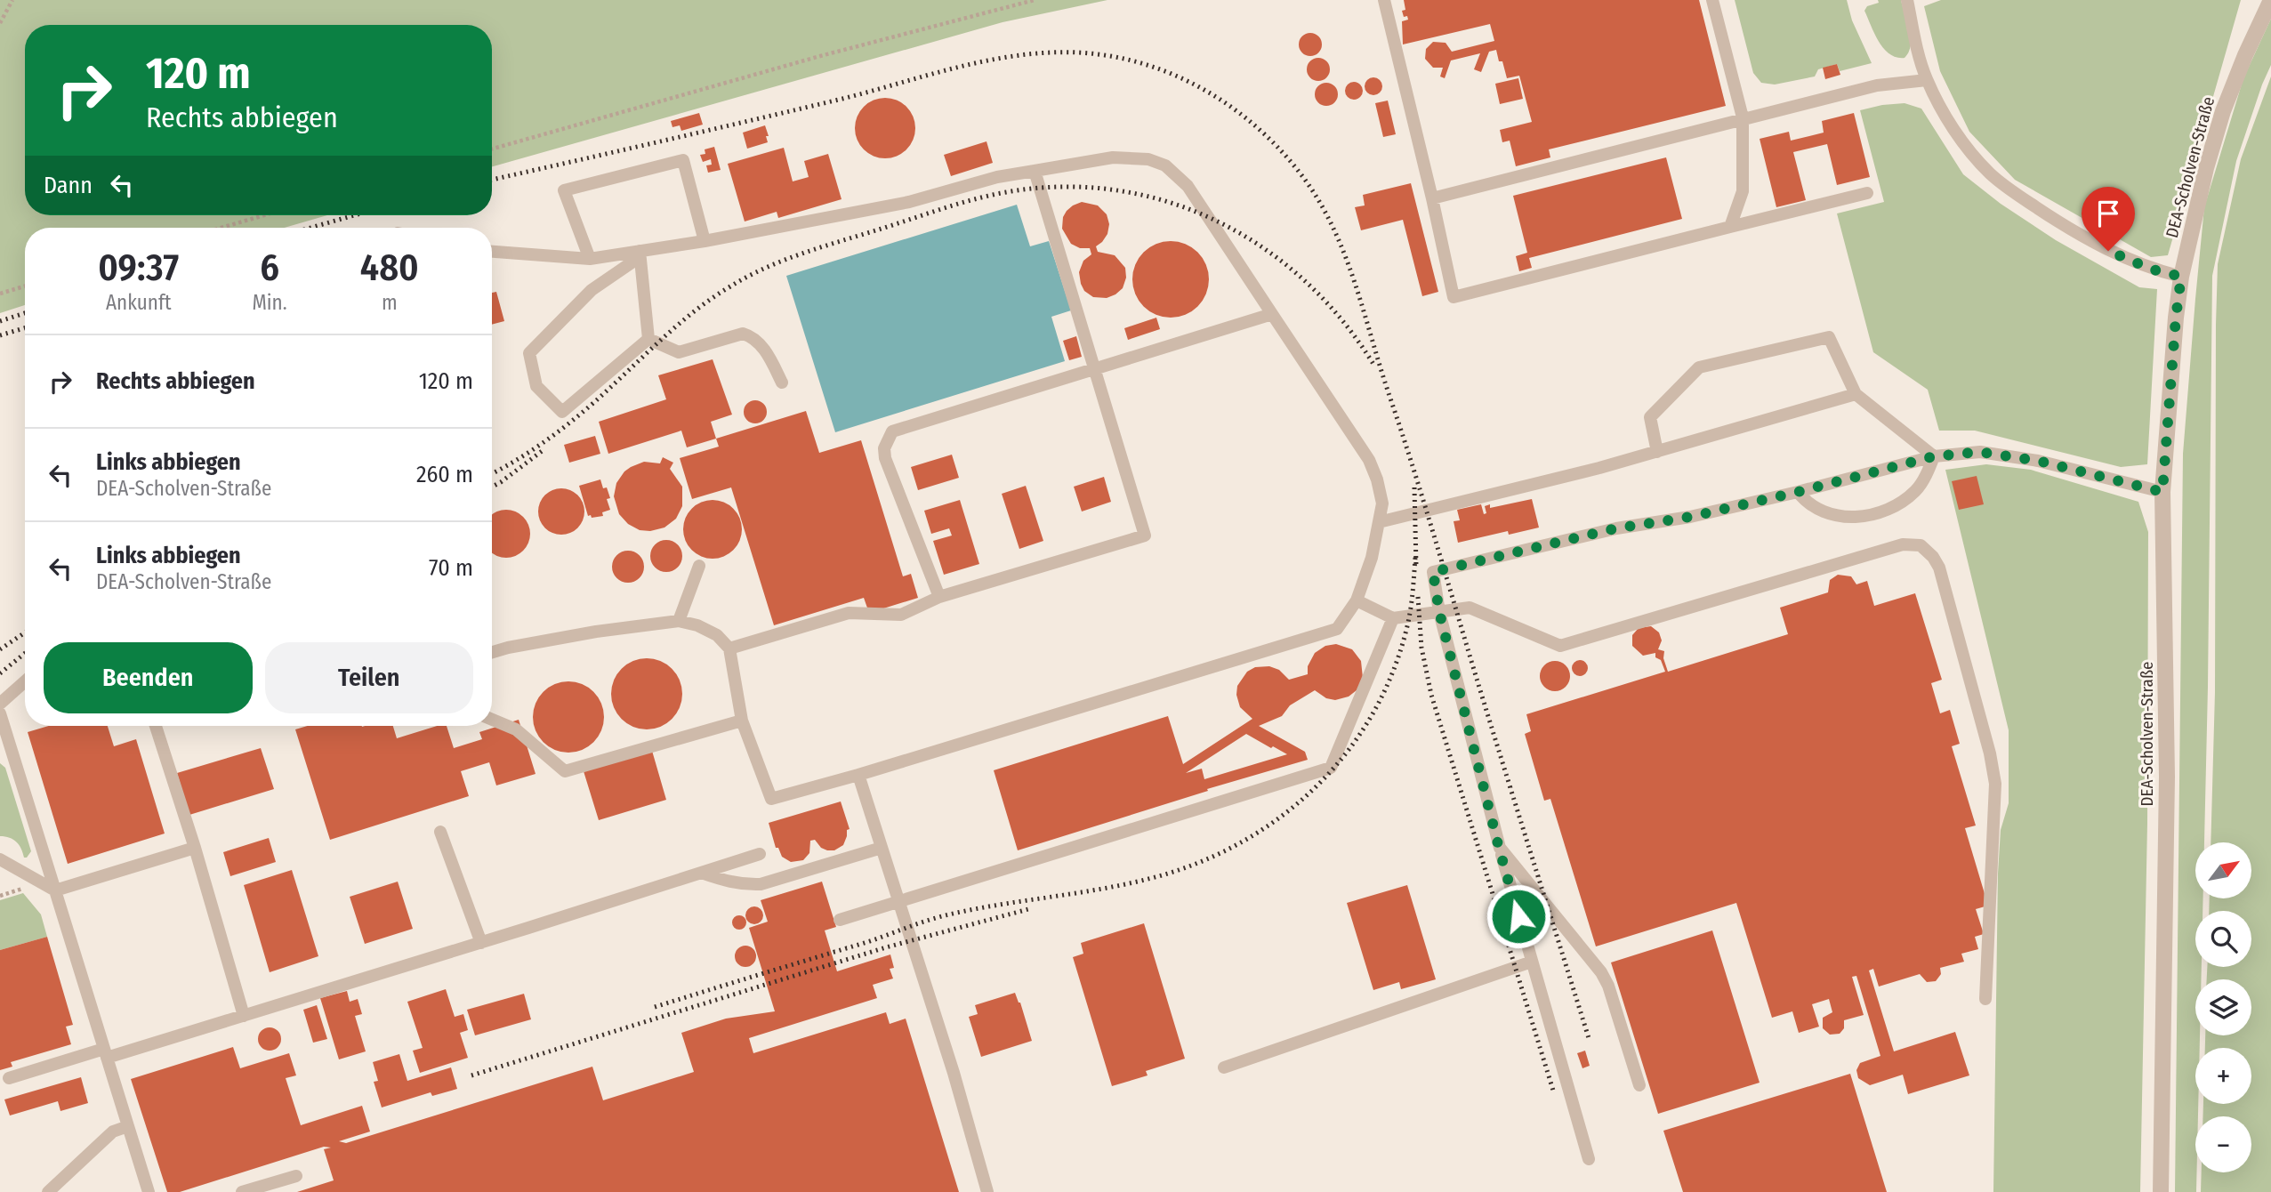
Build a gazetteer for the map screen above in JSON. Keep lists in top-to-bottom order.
{
  "streets": {
    "street": ["DEA-Scholven-Straße"]
  },
  "north": "top right",
  "page": {
    "turn": ["120 m", "Rechts abbiegen"],
    "then": "Dann",
    "eta": [
      "09:37",
      "Ankunft",
      "6",
      "Min.",
      "480",
      "m"
    ],
    "list": [
      {
        "name": "Rechts abbiegen",
        "value": "120 m"
      },
      {
        "name": "Links abbiegen",
        "note": "DEA-Scholven-Straße",
        "value": "260 m"
      },
      {
        "name": "Links abbiegen",
        "note": "DEA-Scholven-Straße",
        "value": "70 m"
      }
    ],
    "buttons": ["Beenden", "Teilen"],
    "map_buttons": ["+", "−"]
  }
}
